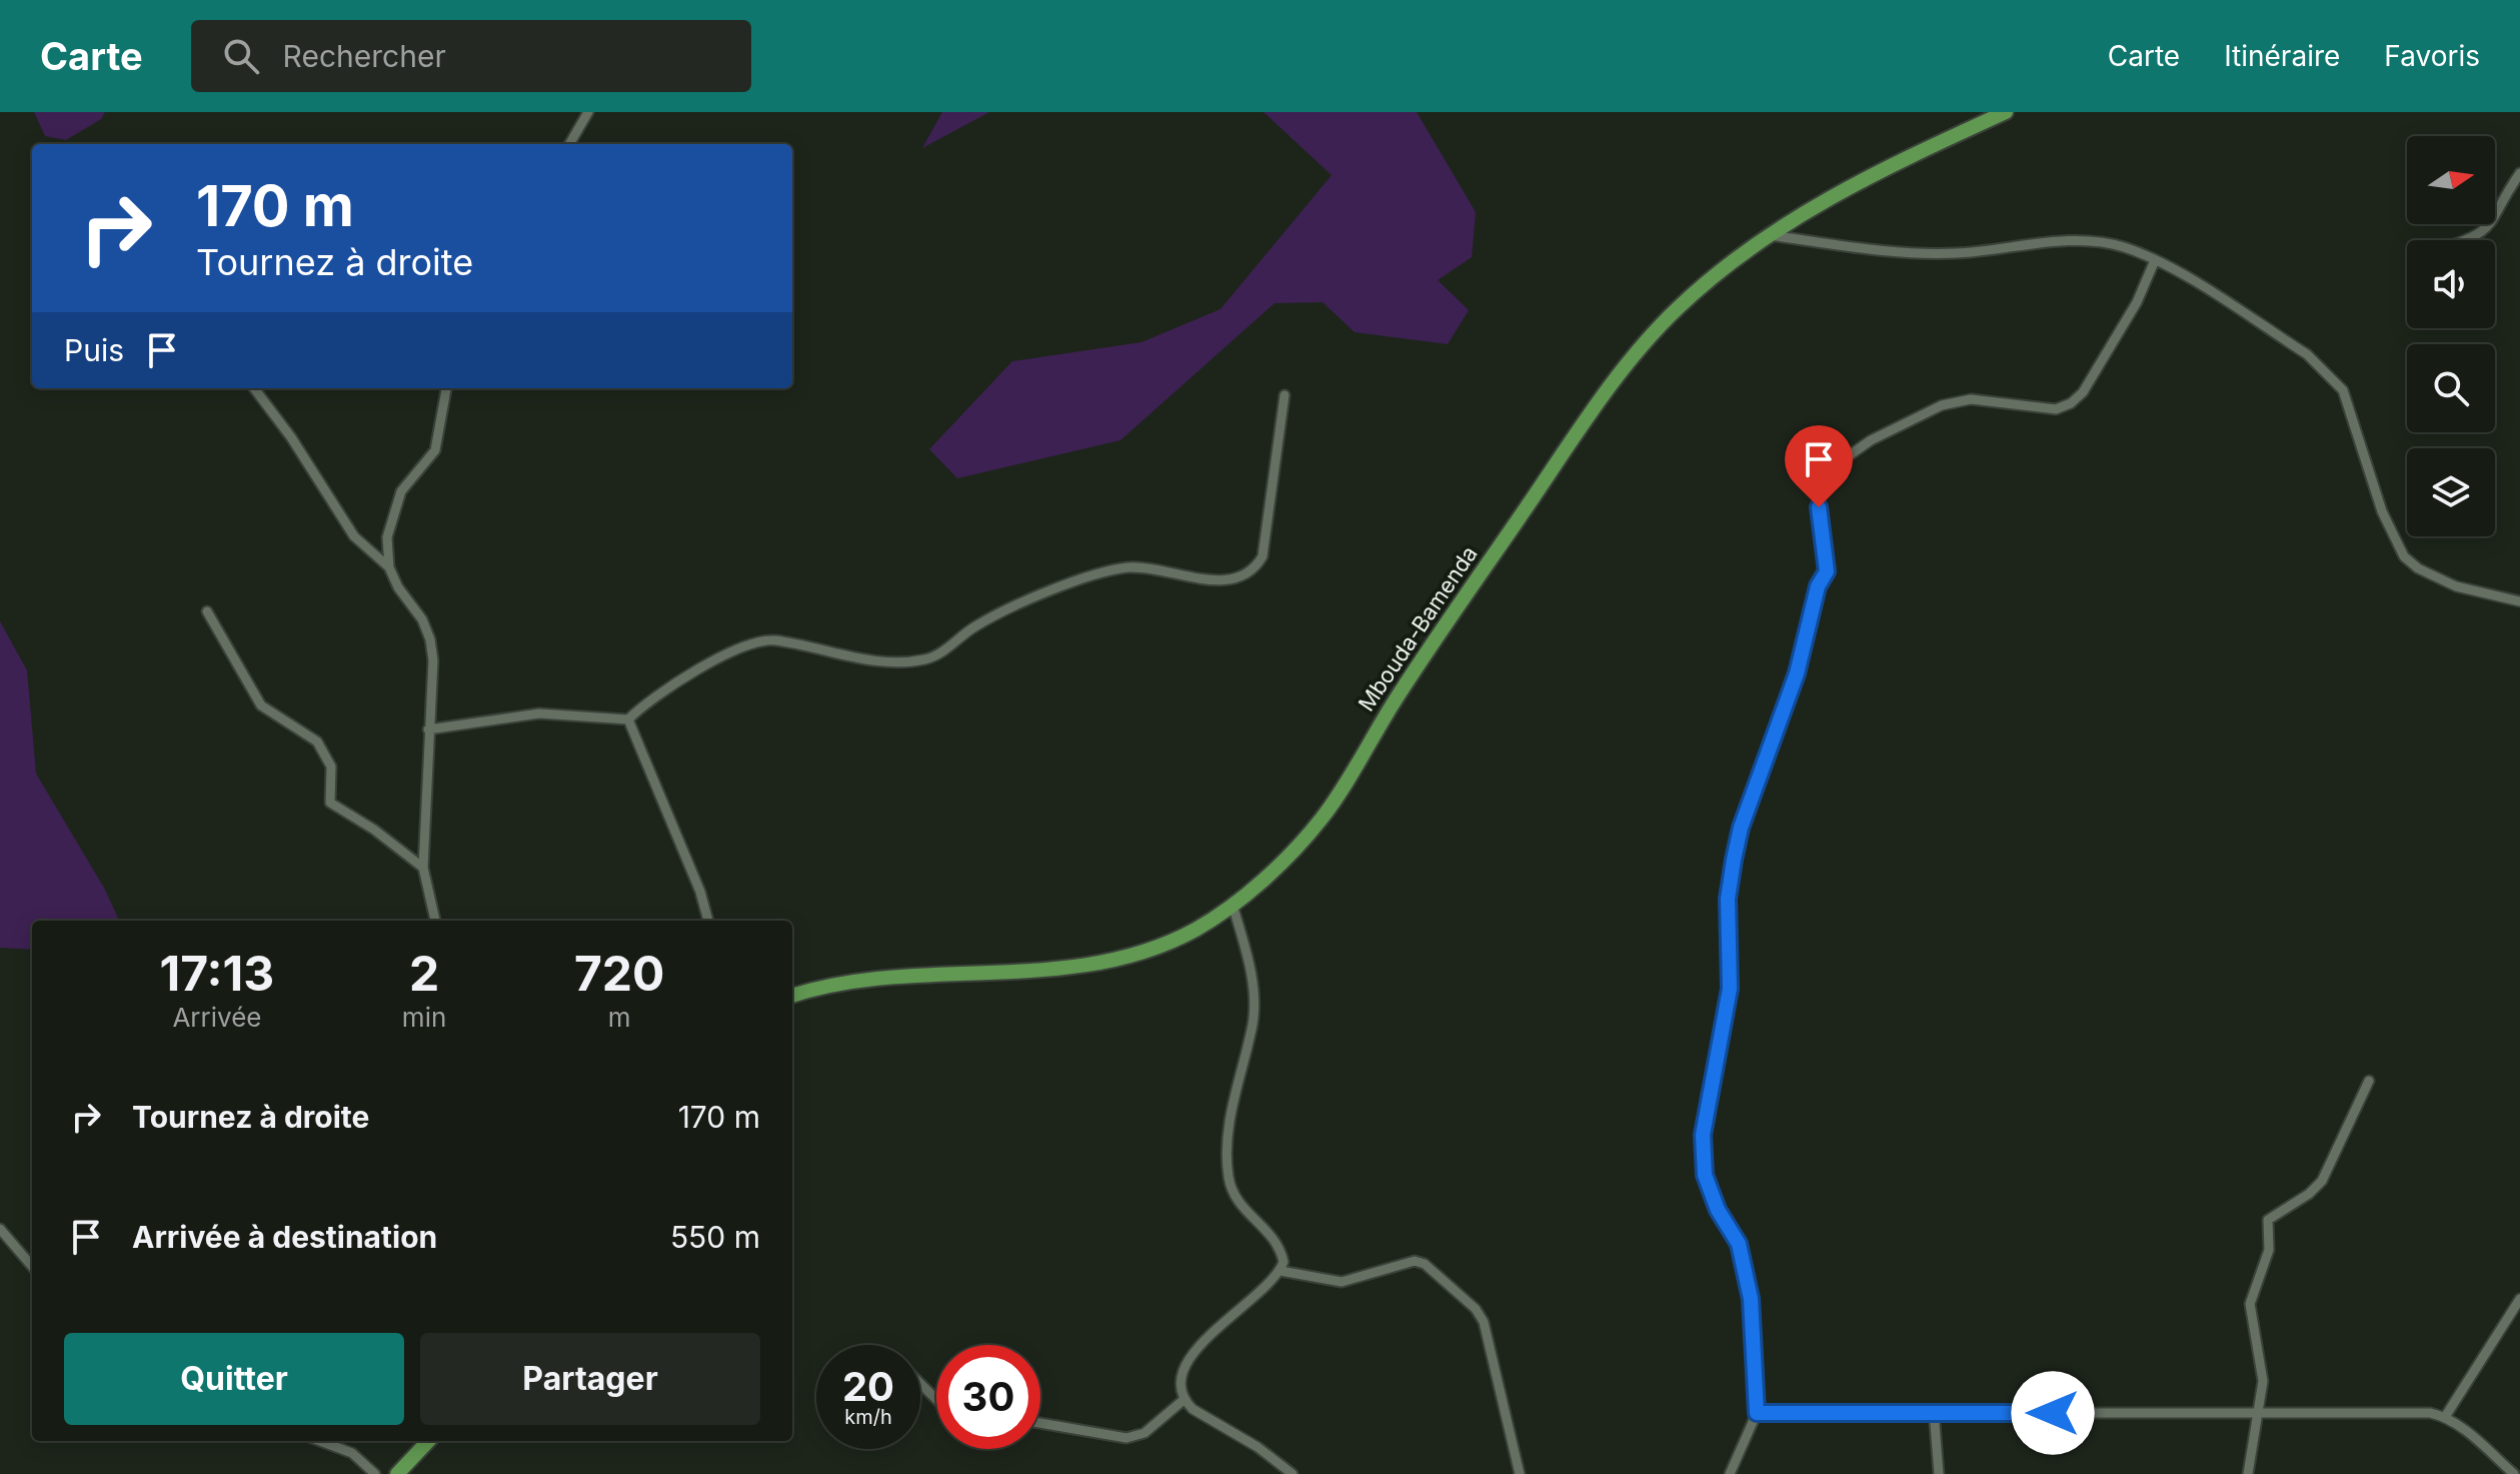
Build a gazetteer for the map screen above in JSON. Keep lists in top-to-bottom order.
{
  "streets": {
    "highway": ["Mbouda-Bamenda"]
  },
  "north": "right",
  "page": {
    "header": "Carte",
    "search": "Rechercher",
    "nav": ["Carte", "Itinéraire", "Favoris"],
    "turn": ["170 m", "Tournez à droite"],
    "then": "Puis",
    "eta": [
      "17:13",
      "Arrivée",
      "2",
      "min",
      "720",
      "m"
    ],
    "list": [
      {
        "name": "Tournez à droite",
        "value": "170 m"
      },
      {
        "name": "Arrivée à destination",
        "value": "550 m"
      }
    ],
    "buttons": ["Quitter", "Partager"],
    "speed": "20 km/h",
    "limit": "30"
  }
}
